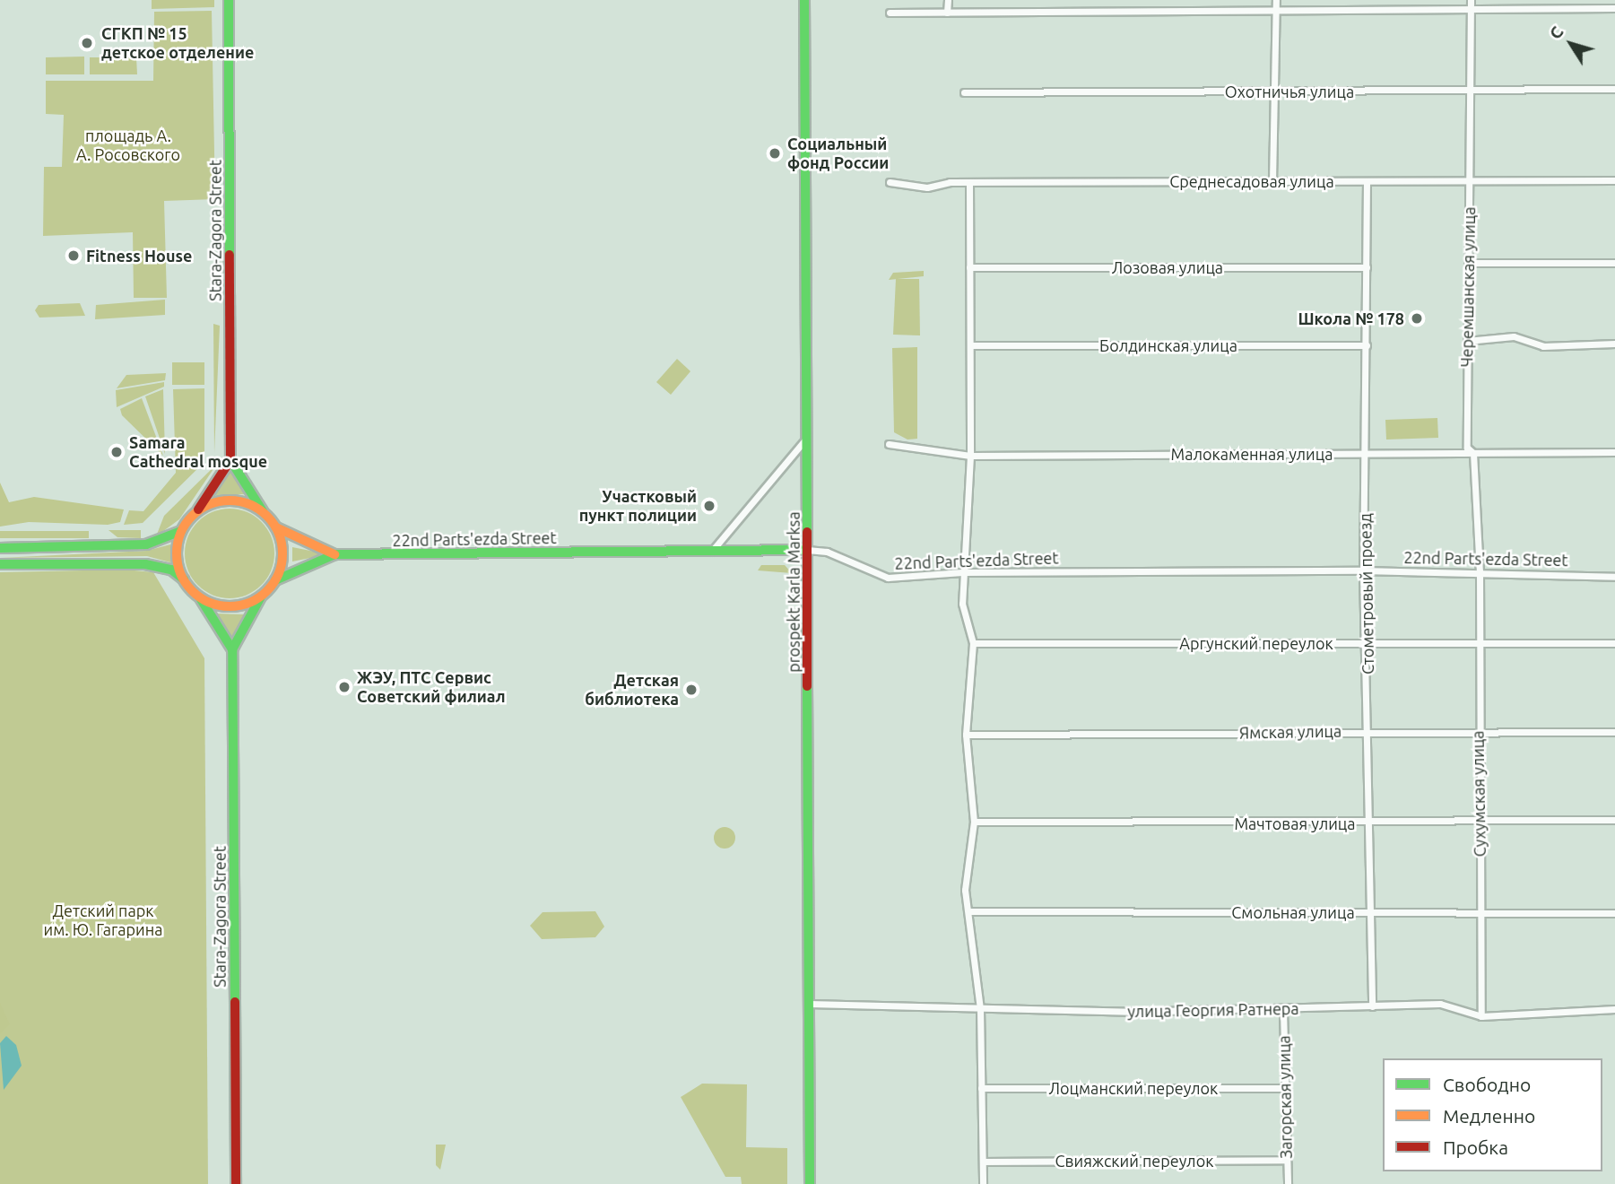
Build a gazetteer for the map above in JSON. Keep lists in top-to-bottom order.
{
  "streets": {
    "street": [
      "Охотничья улица",
      "Среднесадовая улица",
      "Stara-Zagora Street",
      "Лозовая улица",
      "Черемшанская улица",
      "Болдинская улица",
      "Малокаменная улица",
      "22nd Parts'ezda Street",
      "prospekt Karla Marksa",
      "Стометровый проезд",
      "Аргунский переулок",
      "Ямская улица",
      "Сухумская улица",
      "Мачтовая улица",
      "Смольная улица",
      "улица Георгия Ратнера",
      "Лоцманский переулок",
      "Загорская улица",
      "Свияжский переулок"
    ]
  },
  "crossings": [
    ["Охотничья улица", "Черемшанская улица"],
    ["Среднесадовая улица", "Черемшанская улица"],
    ["Среднесадовая улица", "Стометровый проезд"],
    ["Stara-Zagora Street", "22nd Parts'ezda Street"],
    ["Лозовая улица", "Стометровый проезд"],
    ["Черемшанская улица", "Малокаменная улица"],
    ["Черемшанская улица", "22nd Parts'ezda Street"],
    ["Черемшанская улица", "Сухумская улица"],
    ["Болдинская улица", "Стометровый проезд"],
    ["Малокаменная улица", "Стометровый проезд"],
    ["22nd Parts'ezda Street", "prospekt Karla Marksa"],
    ["22nd Parts'ezda Street", "Стометровый проезд"],
    ["22nd Parts'ezda Street", "Сухумская улица"],
    ["prospekt Karla Marksa", "улица Георгия Ратнера"],
    ["Стометровый проезд", "Аргунский переулок"],
    ["Стометровый проезд", "Ямская улица"],
    ["Стометровый проезд", "Мачтовая улица"],
    ["Стометровый проезд", "Смольная улица"],
    ["Стометровый проезд", "улица Георгия Ратнера"],
    ["Аргунский переулок", "Сухумская улица"],
    ["Ямская улица", "Сухумская улица"],
    ["Сухумская улица", "Мачтовая улица"],
    ["Сухумская улица", "Смольная улица"],
    ["Сухумская улица", "улица Георгия Ратнера"],
    ["улица Георгия Ратнера", "Загорская улица"],
    ["Лоцманский переулок", "Загорская улица"],
    ["Загорская улица", "Свияжский переулок"]
  ],
  "parks": ["площадь А. А. Росовского", "Детский парк им. Ю. Гагарина"],
  "places": [
    "СГКП № 15 детское отделение",
    "Социальный фонд России",
    "Fitness House",
    "Школа № 178",
    "Samara Cathedral mosque",
    "Участковый пункт полиции",
    "ЖЭУ, ПТС Сервис Советский филиал",
    "Детская библиотека"
  ],
  "legend": ["Свободно", "Медленно", "Пробка"],
  "north": "top left"
}
